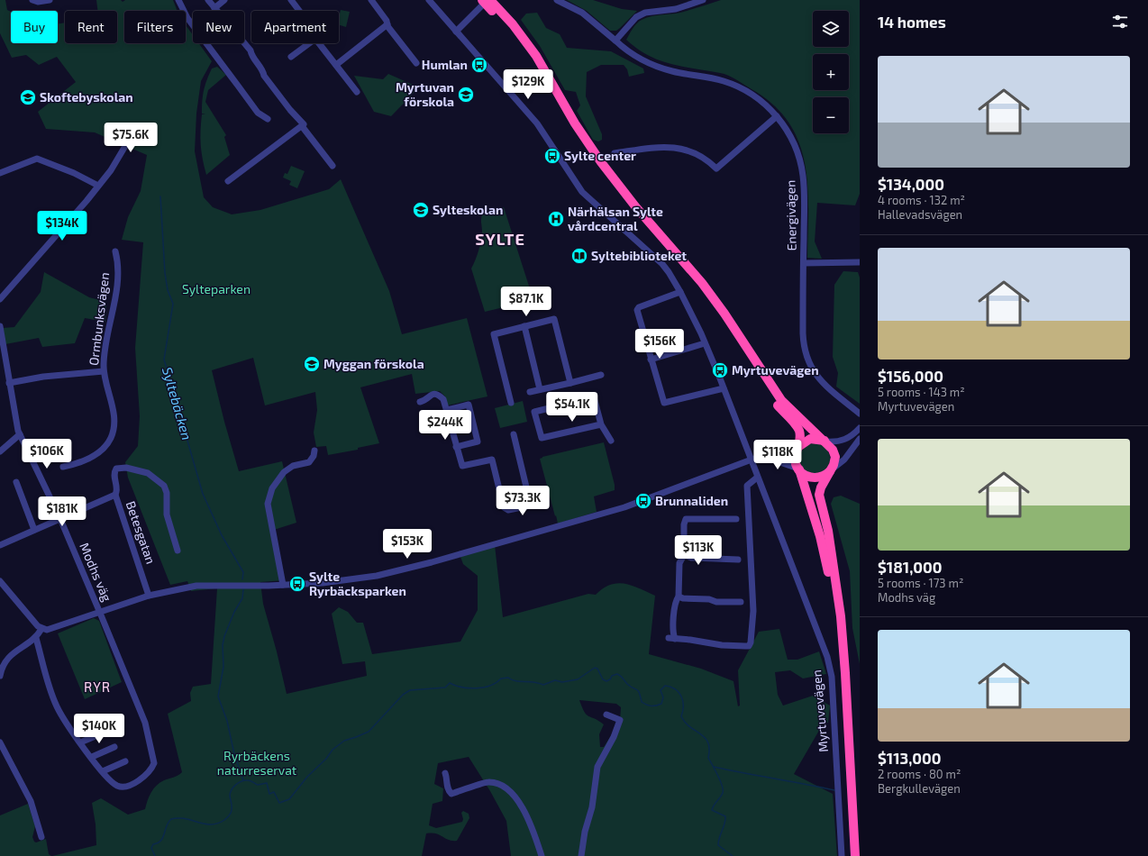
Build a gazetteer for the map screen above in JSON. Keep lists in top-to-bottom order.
{
  "streets": {
    "street": [
      "Energivägen",
      "Ormbunksvägen",
      "Betesgatan",
      "Modhs väg",
      "Myrtuvevägen"
    ]
  },
  "districts": ["SYLTE", "RYR"],
  "water": ["Syltebäcken"],
  "parks": ["Sylteparken", "Ryrbäckens naturreservat"],
  "places": {
    "bus stop": [
      "Humlan",
      "Sylte center",
      "Myrtuvevägen",
      "Brunnaliden",
      "Sylte Ryrbäcksparken"
    ],
    "school or university": [
      "Myrtuvan förskola",
      "Skoftebyskolan",
      "Sylteskolan",
      "Myggan förskola"
    ],
    "hospital": ["Närhälsan Sylte vårdcentral"],
    "library": ["Syltebiblioteket"]
  },
  "page": {
    "heading": "14 homes",
    "map_buttons": ["+", "−"],
    "chip": [
      "Buy",
      "Rent",
      "Filters",
      "New",
      "Apartment"
    ],
    "list": [
      {
        "name": "$134,000",
        "note": "4 rooms · 132 m² · Hallevadsvägen"
      },
      {
        "name": "$156,000",
        "note": "5 rooms · 143 m² · Myrtuvevägen"
      },
      {
        "name": "$181,000",
        "note": "5 rooms · 173 m² · Modhs väg"
      },
      {
        "name": "$113,000",
        "note": "2 rooms · 80 m² · Bergkullevägen"
      }
    ],
    "price": [
      "$129K",
      "$75.6K",
      "$134K",
      "$87.1K",
      "$156K",
      "$54.1K",
      "$244K",
      "$106K",
      "$118K",
      "$73.3K",
      "$181K",
      "$153K",
      "$113K",
      "$140K"
    ]
  }
}
